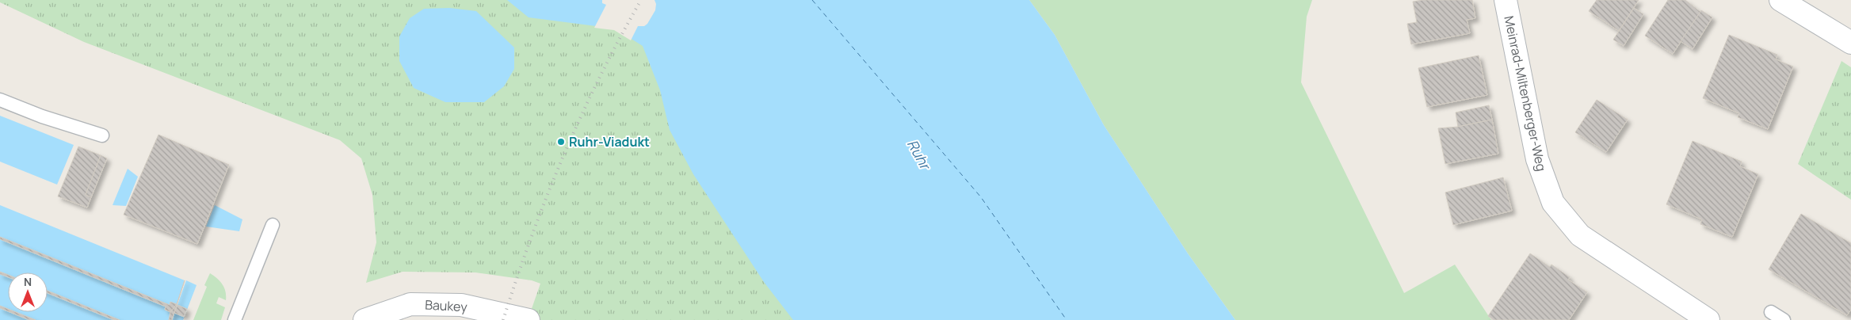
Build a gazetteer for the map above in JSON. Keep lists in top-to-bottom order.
{
  "streets": {
    "street": ["Meinrad-Miltenberger-Weg", "Baukey"]
  },
  "water": ["Ruhr"],
  "places": ["Ruhr-Viadukt"],
  "north": "top"
}
